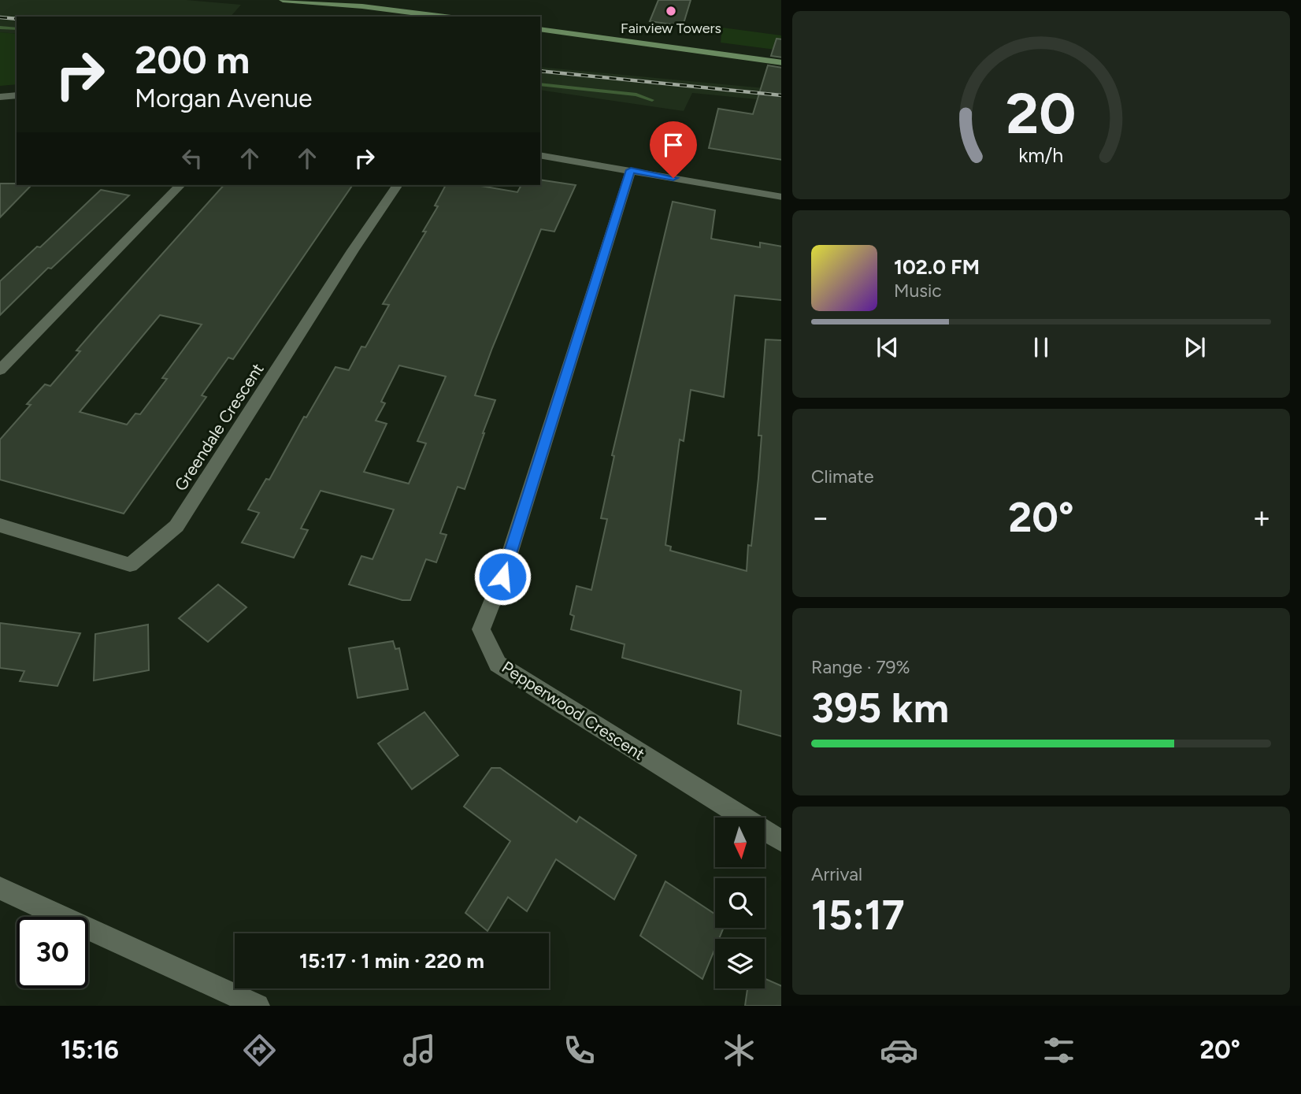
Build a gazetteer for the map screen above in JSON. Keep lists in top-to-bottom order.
{
  "streets": {
    "street": ["Greendale Crescent", "Pepperwood Crescent"]
  },
  "places": ["Fairview Towers"],
  "north": "bottom",
  "page": {
    "turn": ["200 m", "Morgan Avenue"],
    "song": ["102.0 FM", "Music"],
    "tile": [
      "Climate",
      ["Range · 79%", "395 km"],
      ["Arrival", "15:17"]
    ],
    "heat": ["−", "20°", "+"],
    "limit": "30",
    "trip": "15:17 · 1 min · 220 m",
    "tabs": ["15:16", "20°"],
    "gauge": ["20", "km/h"]
  }
}
